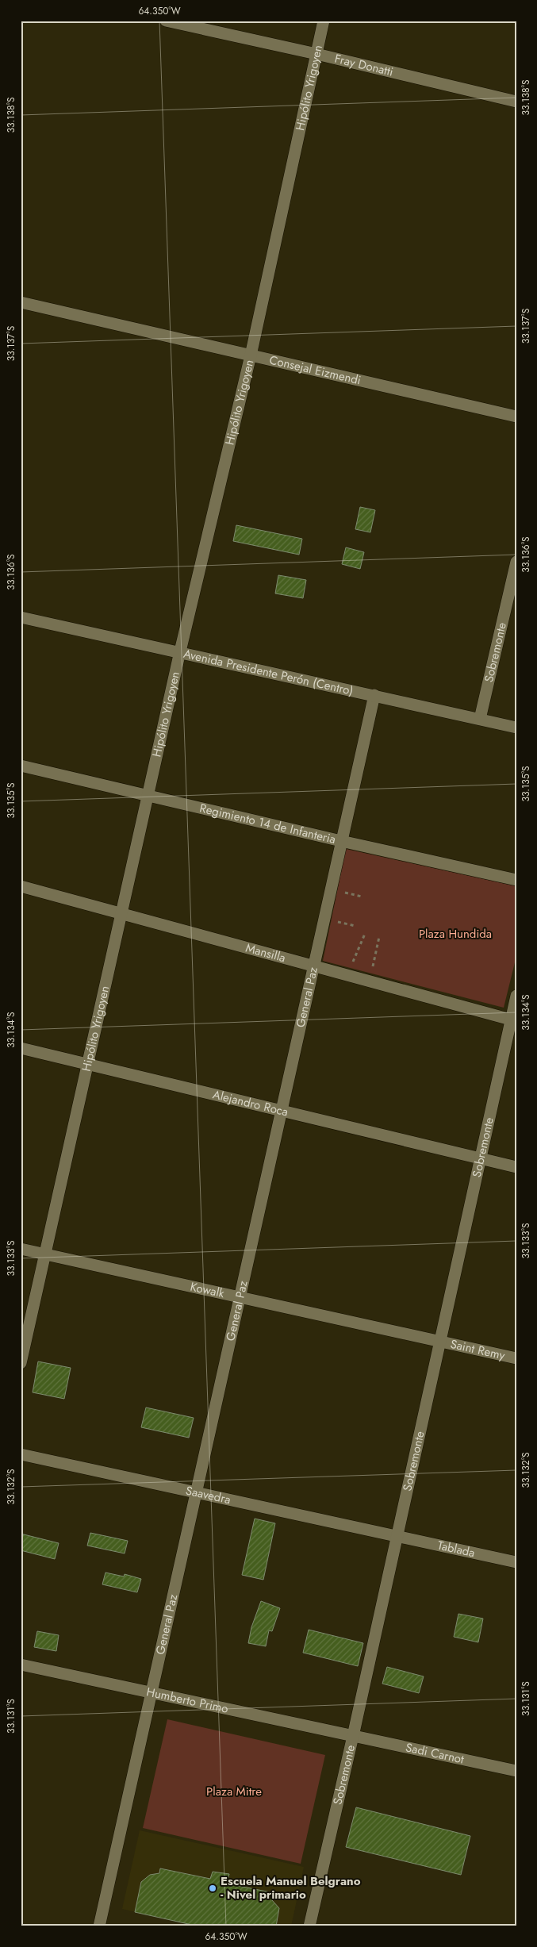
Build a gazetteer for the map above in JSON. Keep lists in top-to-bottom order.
{
  "streets": {
    "street": [
      "Fray Donatti",
      "Hipólito Yrigoyen",
      "Consejal Eizmendi",
      "Sobremonte",
      "Avenida Presidente Perón (Centro)",
      "Regimiento 14 de Infanteria",
      "Mansilla",
      "General Paz",
      "Alejandro Roca",
      "Kowalk",
      "Saint Remy",
      "Saavedra",
      "Tablada",
      "Humberto Primo",
      "Sadi Carnot"
    ]
  },
  "crossings": [
    ["Fray Donatti", "Hipólito Yrigoyen"],
    ["Hipólito Yrigoyen", "Consejal Eizmendi"],
    ["Hipólito Yrigoyen", "Avenida Presidente Perón (Centro)"],
    ["Hipólito Yrigoyen", "Regimiento 14 de Infanteria"],
    ["Hipólito Yrigoyen", "Mansilla"],
    ["Hipólito Yrigoyen", "Alejandro Roca"],
    ["Hipólito Yrigoyen", "Kowalk"],
    ["Sobremonte", "Avenida Presidente Perón (Centro)"],
    ["Sobremonte", "Mansilla"],
    ["Sobremonte", "Alejandro Roca"],
    ["Sobremonte", "Kowalk"],
    ["Sobremonte", "Saint Remy"],
    ["Sobremonte", "Saavedra"],
    ["Sobremonte", "Tablada"],
    ["Sobremonte", "Humberto Primo"],
    ["Sobremonte", "Sadi Carnot"],
    ["Avenida Presidente Perón (Centro)", "General Paz"],
    ["Regimiento 14 de Infanteria", "General Paz"],
    ["Mansilla", "General Paz"],
    ["General Paz", "Alejandro Roca"],
    ["General Paz", "Kowalk"],
    ["General Paz", "Saavedra"],
    ["General Paz", "Humberto Primo"],
    ["Kowalk", "Saint Remy"],
    ["Saavedra", "Tablada"],
    ["Humberto Primo", "Sadi Carnot"]
  ],
  "parks": ["Plaza Hundida", "Plaza Mitre"],
  "places": ["Escuela Manuel Belgrano - Nivel primario"],
  "coordinates": [
    "64.350°W",
    "33.138°S",
    "33.137°S",
    "33.136°S",
    "33.135°S",
    "33.134°S",
    "33.133°S",
    "33.132°S",
    "33.131°S"
  ]
}
